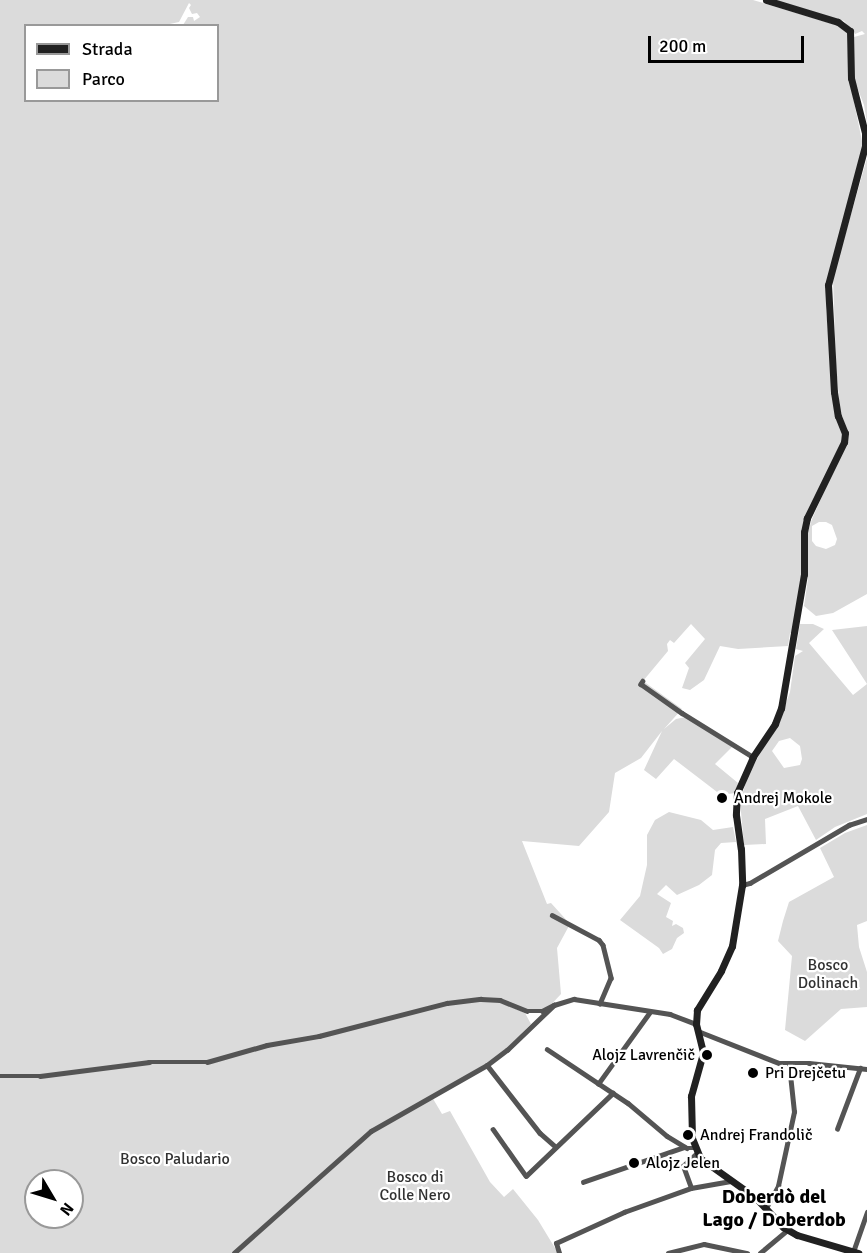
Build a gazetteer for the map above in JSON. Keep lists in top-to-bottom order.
{
  "districts": ["Doberdò del Lago / Doberdob"],
  "parks": ["Bosco Dolinach", "Bosco Paludario", "Bosco di Colle Nero"],
  "places": [
    "Andrej Mokole",
    "Alojz Lavrenčič",
    "Pri Drejčetu",
    "Andrej Frandolič",
    "Alojz Jelen"
  ],
  "legend": ["Strada", "Parco"],
  "scale_bar": "200 m",
  "north": "bottom right"
}
